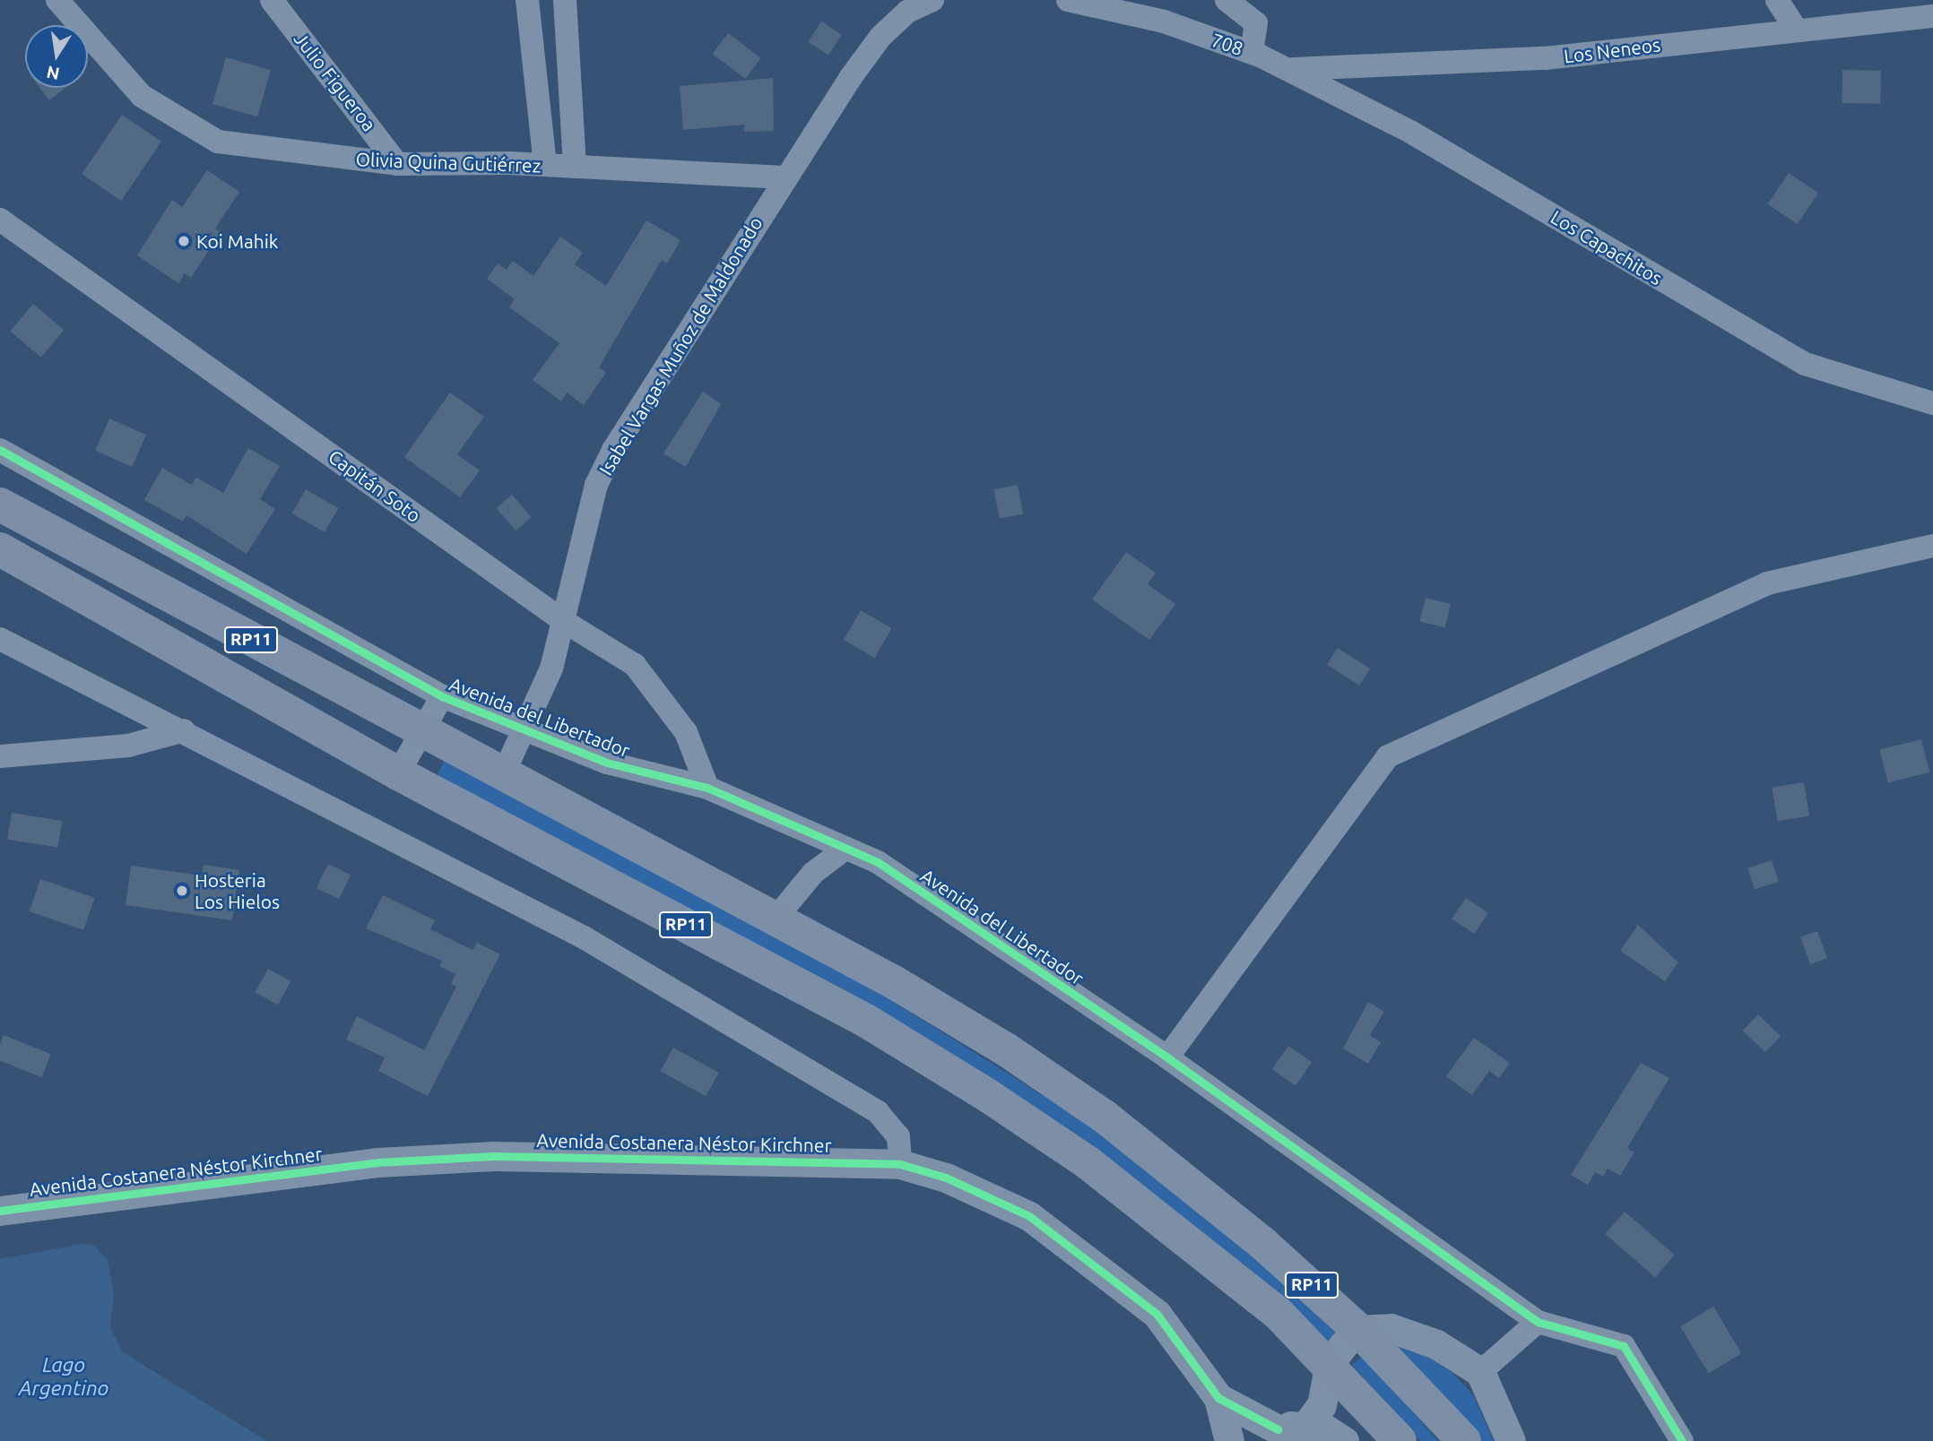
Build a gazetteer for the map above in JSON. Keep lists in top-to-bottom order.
{
  "streets": {
    "main road": ["RP11"],
    "street": [
      "708",
      "Los Neneos",
      "Julio Figueroa",
      "Olivia Quina Gutiérrez",
      "Los Capachitos",
      "Isabel Vargas Muñoz de Maldonado",
      "Capitán Soto",
      "Avenida del Libertador",
      "Avenida Costanera Néstor Kirchner"
    ]
  },
  "crossings": [
    ["708", "Los Neneos"],
    ["708", "Los Capachitos"],
    ["Los Neneos", "Los Capachitos"],
    ["Julio Figueroa", "Olivia Quina Gutiérrez"],
    ["Olivia Quina Gutiérrez", "Isabel Vargas Muñoz de Maldonado"],
    ["Isabel Vargas Muñoz de Maldonado", "Capitán Soto"],
    ["Isabel Vargas Muñoz de Maldonado", "RP11"],
    ["Isabel Vargas Muñoz de Maldonado", "Avenida del Libertador"],
    ["Capitán Soto", "Avenida del Libertador"]
  ],
  "water": ["Lago Argentino"],
  "places": ["Koi Mahik", "Hosteria Los Hielos"],
  "north": "bottom"
}
